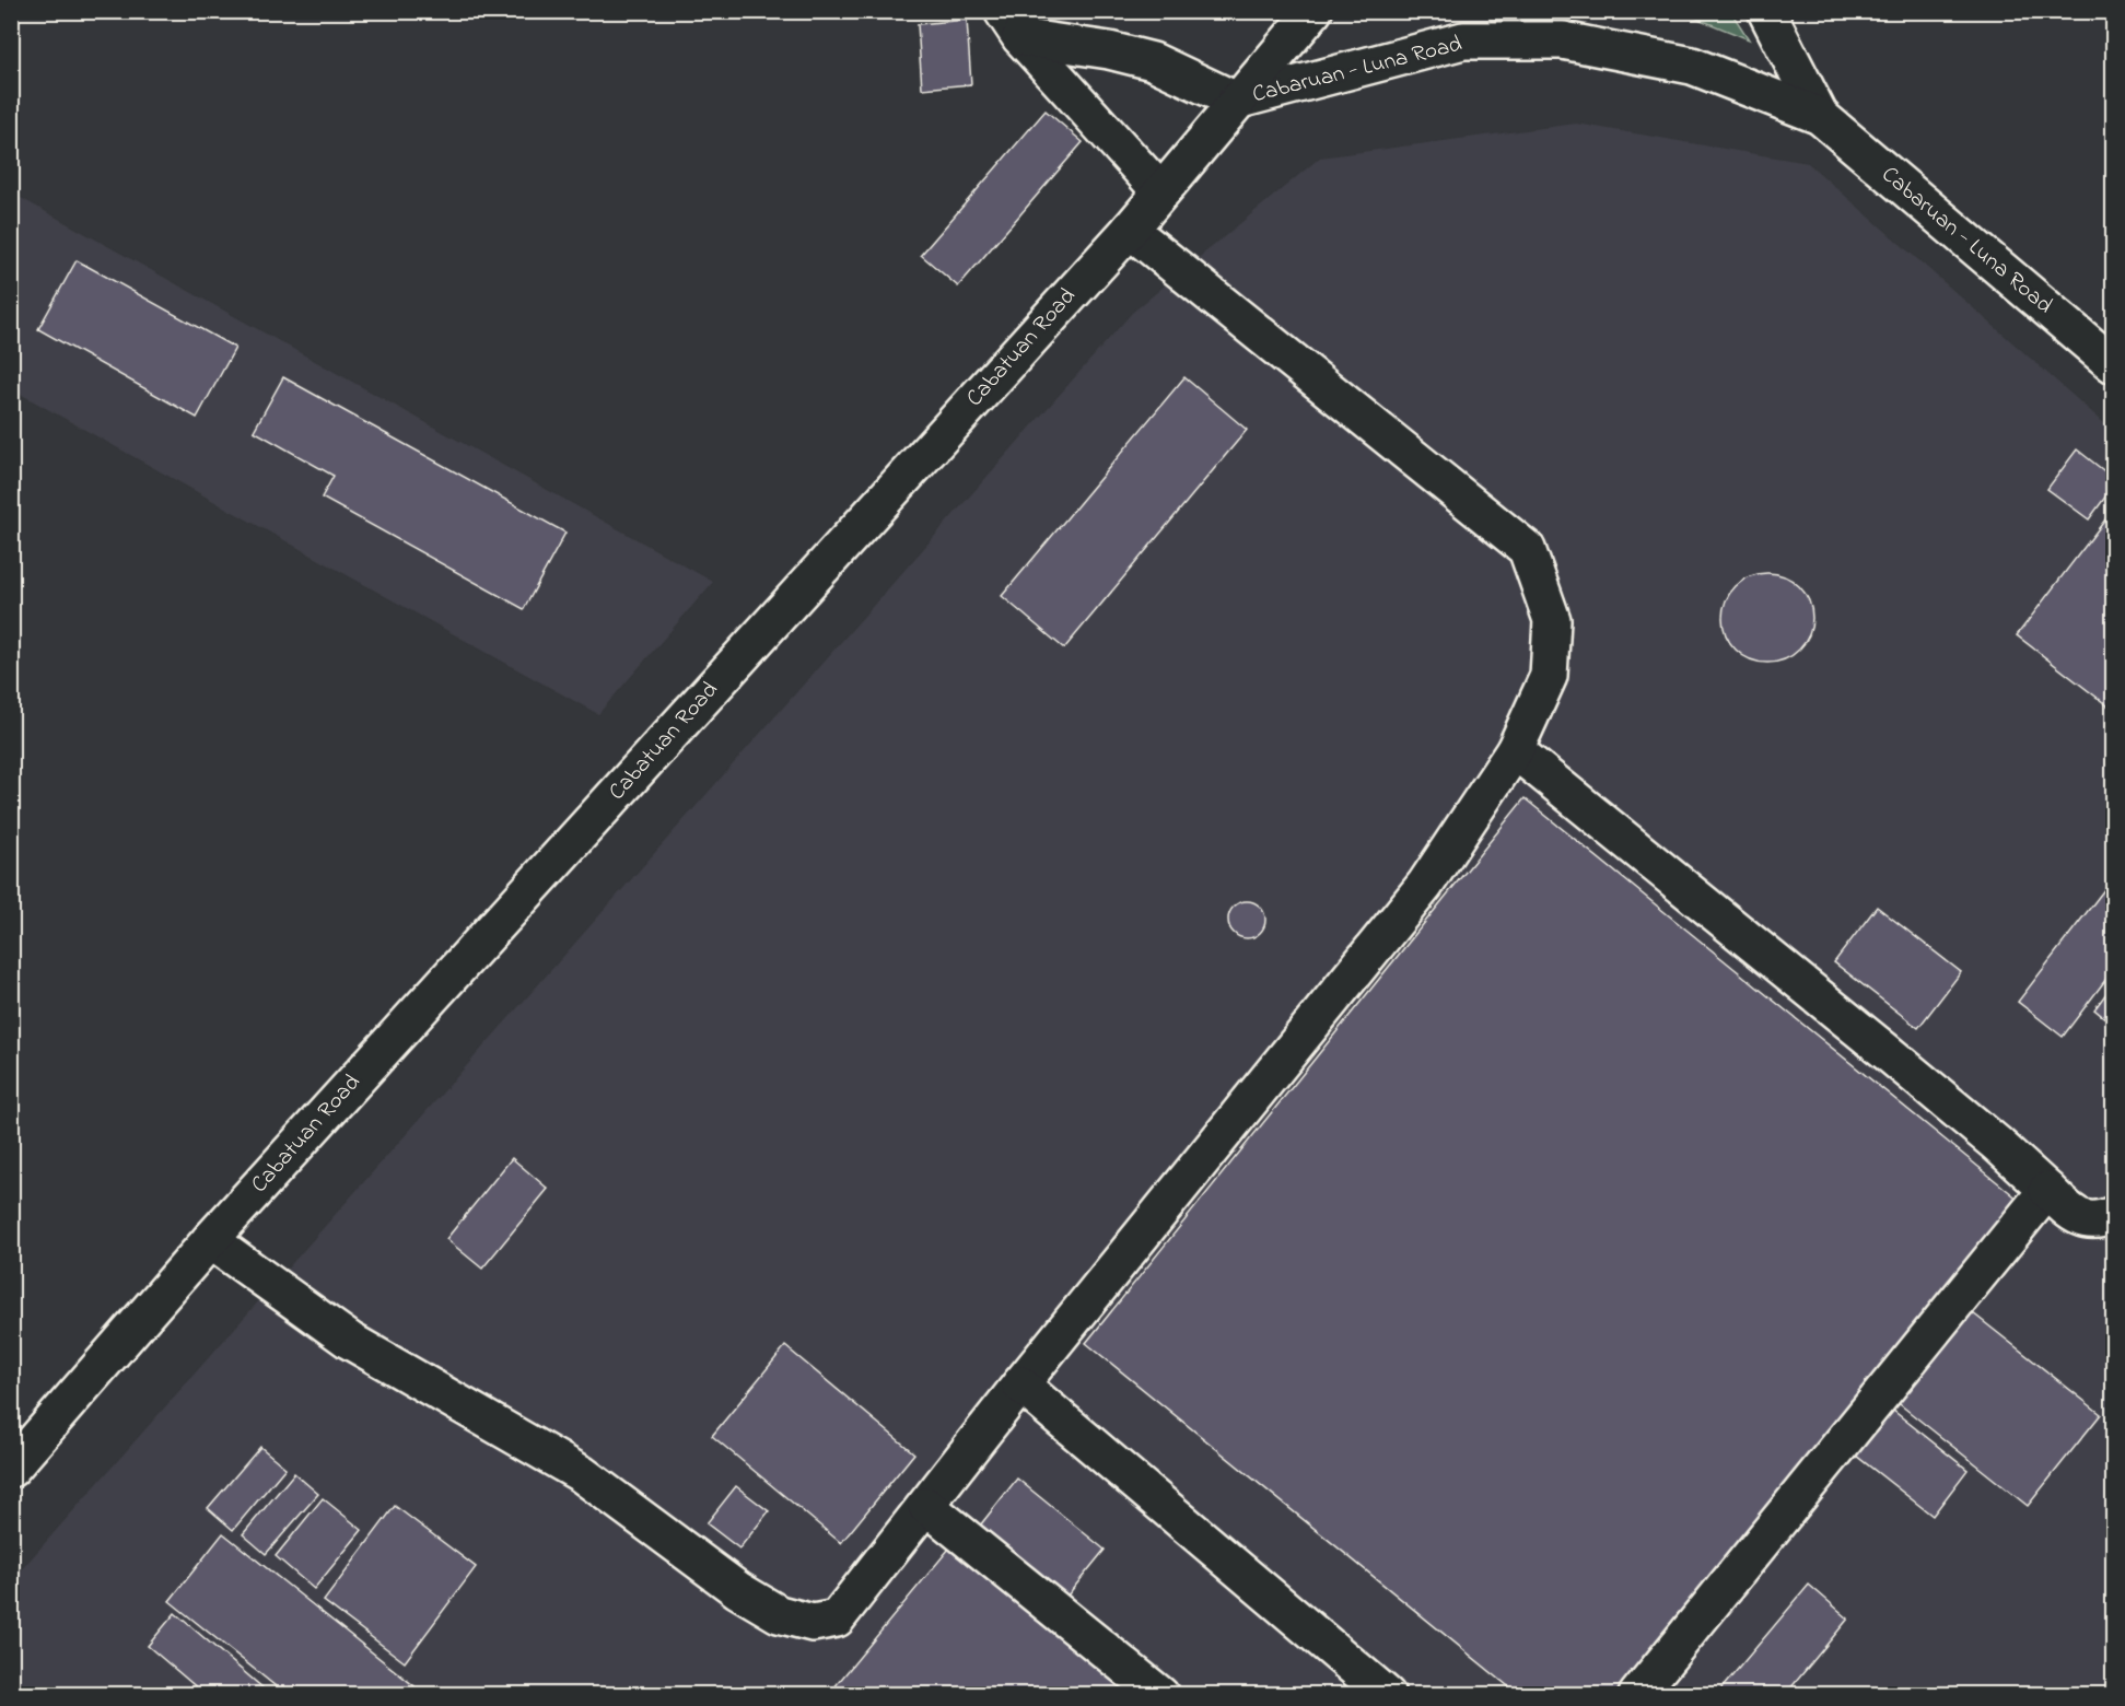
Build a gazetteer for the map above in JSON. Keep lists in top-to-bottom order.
{
  "streets": {
    "main road": ["Cabaruan - Luna Road", "Cabatuan Road"]
  },
  "crossings": [
    ["Cabaruan - Luna Road", "Cabatuan Road"]
  ]
}
